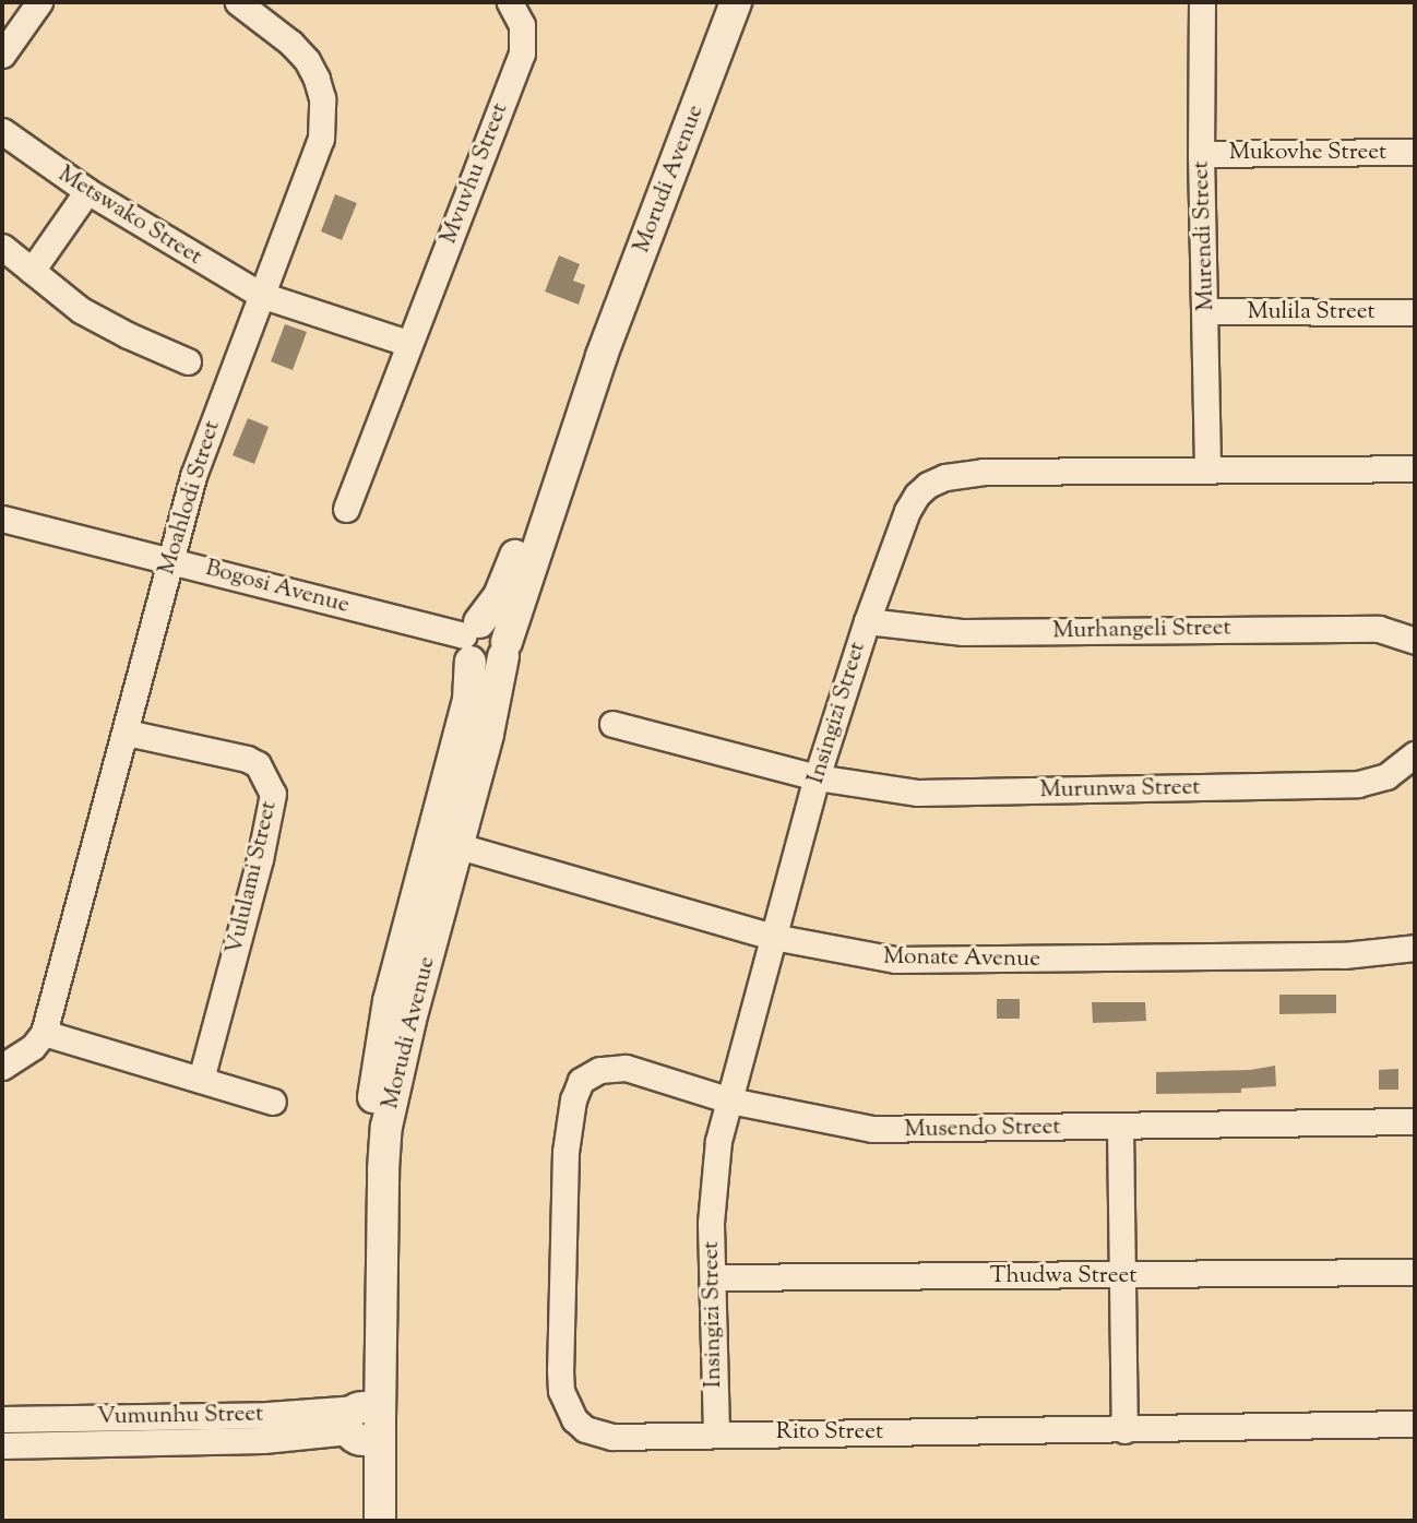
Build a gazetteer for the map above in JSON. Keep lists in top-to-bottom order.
{
  "streets": {
    "street": [
      "Mukovhe Street",
      "Mvuvhu Street",
      "Morudi Avenue",
      "Metswako Street",
      "Murendi Street",
      "Mulila Street",
      "Moahlodi Street",
      "Bogosi Avenue",
      "Murhangeli Street",
      "Insingizi Street",
      "Murunwa Street",
      "Vululami Street",
      "Monate Avenue",
      "Musendo Street",
      "Thudwa Street",
      "Vumunhu Street",
      "Rito Street"
    ]
  },
  "crossings": [
    ["Mukovhe Street", "Murendi Street"],
    ["Morudi Avenue", "Bogosi Avenue"],
    ["Morudi Avenue", "Monate Avenue"],
    ["Morudi Avenue", "Vumunhu Street"],
    ["Metswako Street", "Moahlodi Street"],
    ["Murendi Street", "Mulila Street"],
    ["Murendi Street", "Insingizi Street"],
    ["Moahlodi Street", "Bogosi Avenue"],
    ["Moahlodi Street", "Vululami Street"],
    ["Murhangeli Street", "Insingizi Street"],
    ["Insingizi Street", "Murunwa Street"],
    ["Insingizi Street", "Monate Avenue"],
    ["Insingizi Street", "Musendo Street"],
    ["Insingizi Street", "Thudwa Street"],
    ["Insingizi Street", "Rito Street"],
    ["Musendo Street", "Rito Street"]
  ]
}
